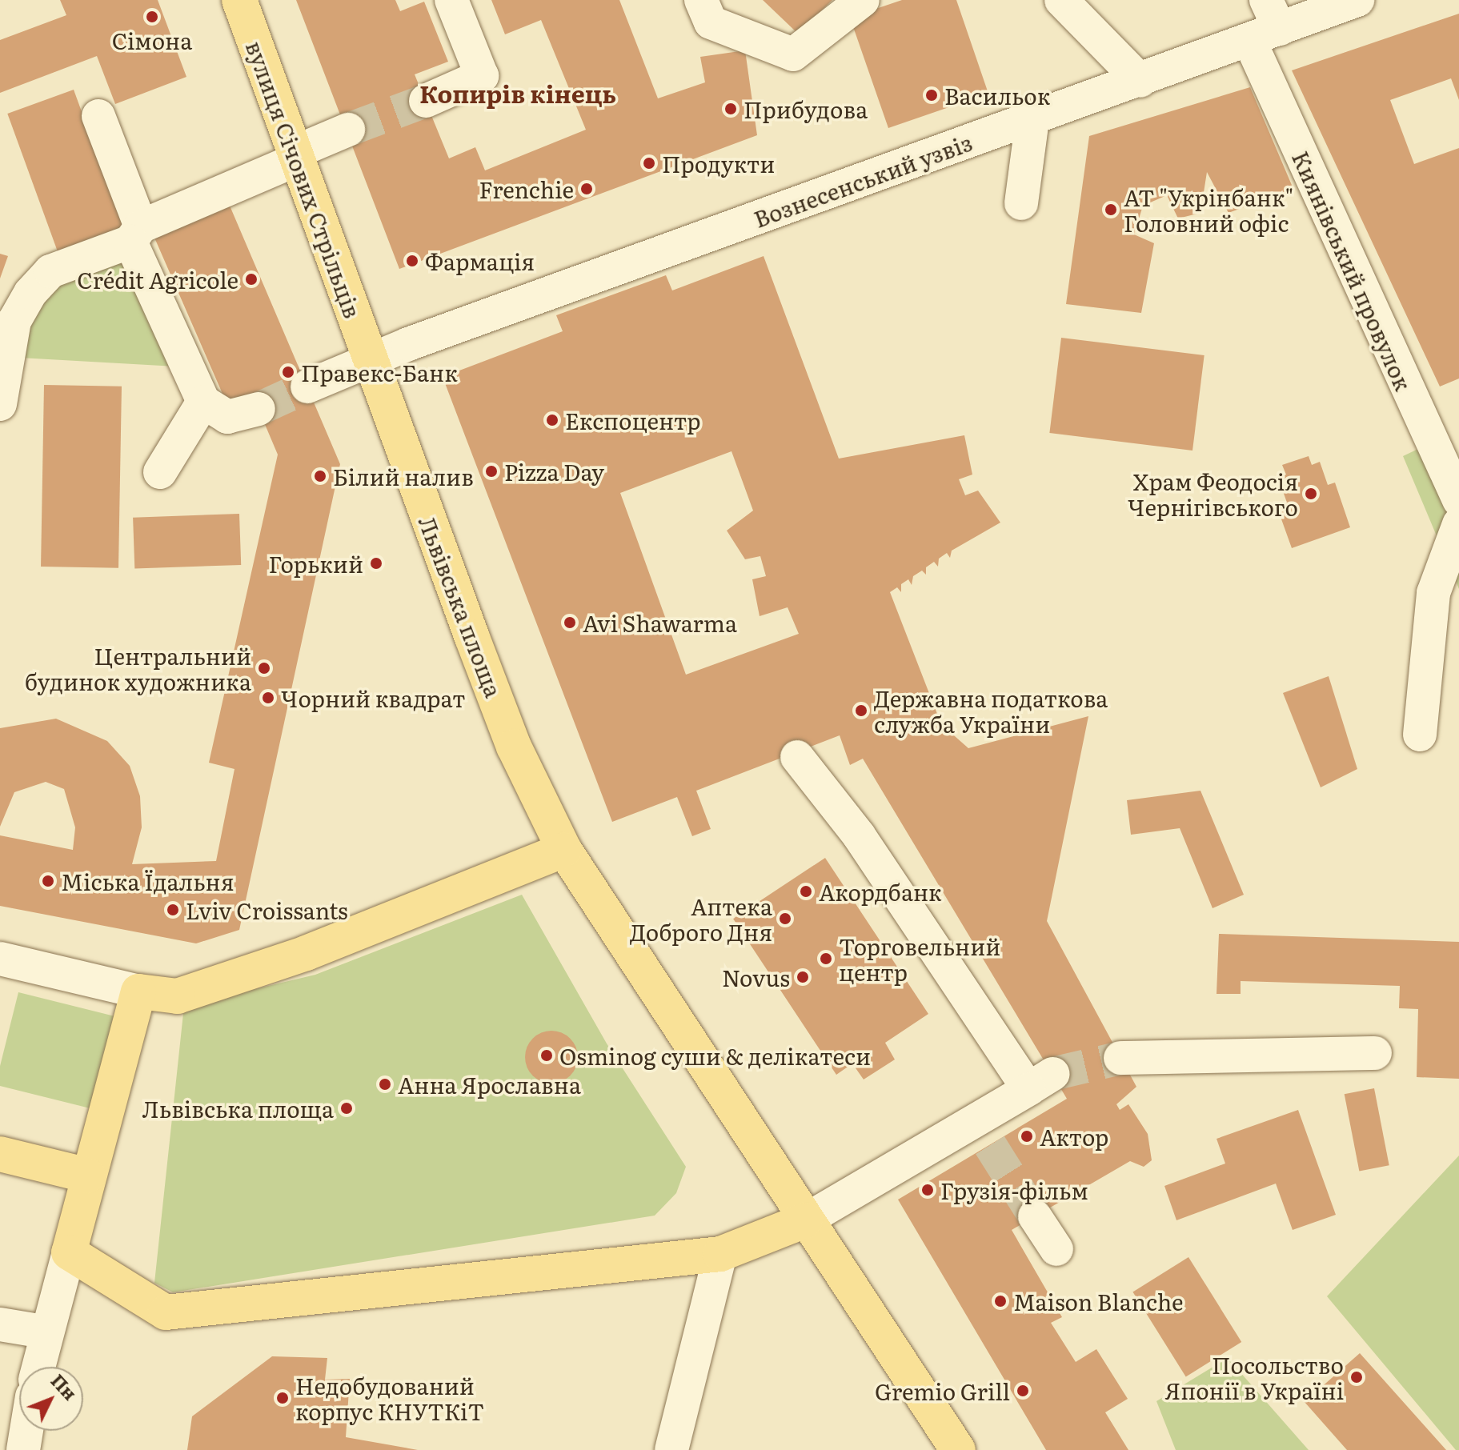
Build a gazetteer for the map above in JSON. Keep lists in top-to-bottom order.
{
  "streets": {
    "main road": ["вулиця Січових Стрільців", "Львівська площа"],
    "street": ["Вознесенський узвіз", "Киянівський провулок"]
  },
  "crossings": [
    ["вулиця Січових Стрільців", "Вознесенський узвіз"],
    ["вулиця Січових Стрільців", "Львівська площа"],
    ["Вознесенський узвіз", "Киянівський провулок"],
    ["Вознесенський узвіз", "Львівська площа"]
  ],
  "districts": ["Копирів кінець"],
  "places": [
    "Сімона",
    "Васильок",
    "Прибудова",
    "Продукти",
    "Frenchie",
    "АТ \"Укрінбанк\" Головний офіс",
    "Фармація",
    "Crédit Agricole",
    "Правекс-Банк",
    "Експоцентр",
    "Pizza Day",
    "Білий налив",
    "Храм Феодосія Чернігівського",
    "Горький",
    "Avi Shawarma",
    "Центральний будинок художника",
    "Чорний квадрат",
    "Державна податкова служба України",
    "Міська Їдальня",
    "Акордбанк",
    "Lviv Croissants",
    "Аптека Доброго Дня",
    "Торговельний центр",
    "Novus",
    "Osminog суши & делікатеси",
    "Анна Ярославна",
    "Львівська площа",
    "Актор",
    "Грузія-фільм",
    "Maison Blanche",
    "Посольство Японії в Україні",
    "Gremio Grill",
    "Недобудований корпус КНУТКіТ"
  ],
  "north": "top right"
}
